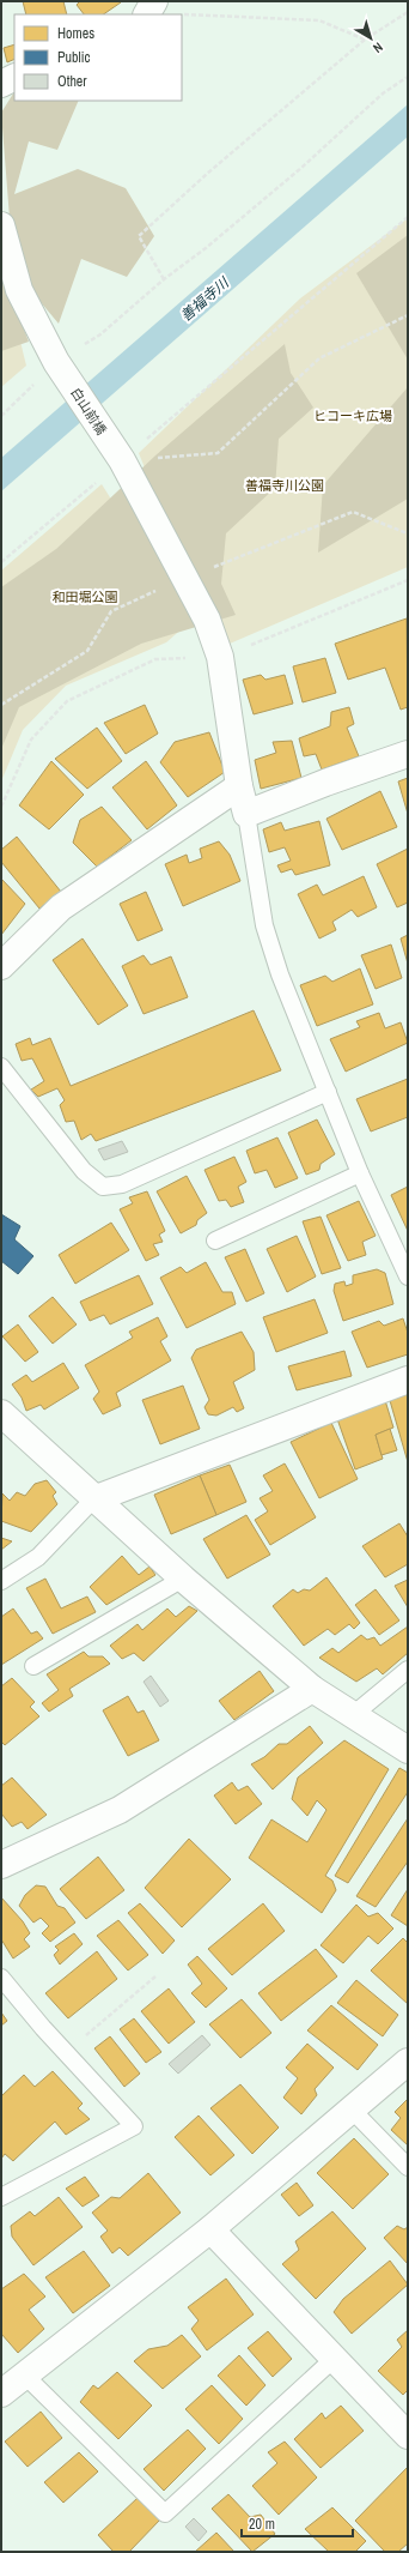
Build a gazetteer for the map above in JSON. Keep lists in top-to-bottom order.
{
  "streets": {
    "street": ["白山前橋"]
  },
  "water": ["善福寺川"],
  "parks": ["ヒコーキ広場", "善福寺川公園", "和田堀公園"],
  "legend": ["Homes", "Public", "Other"],
  "scale_bar": "20 m",
  "north": "bottom right"
}
